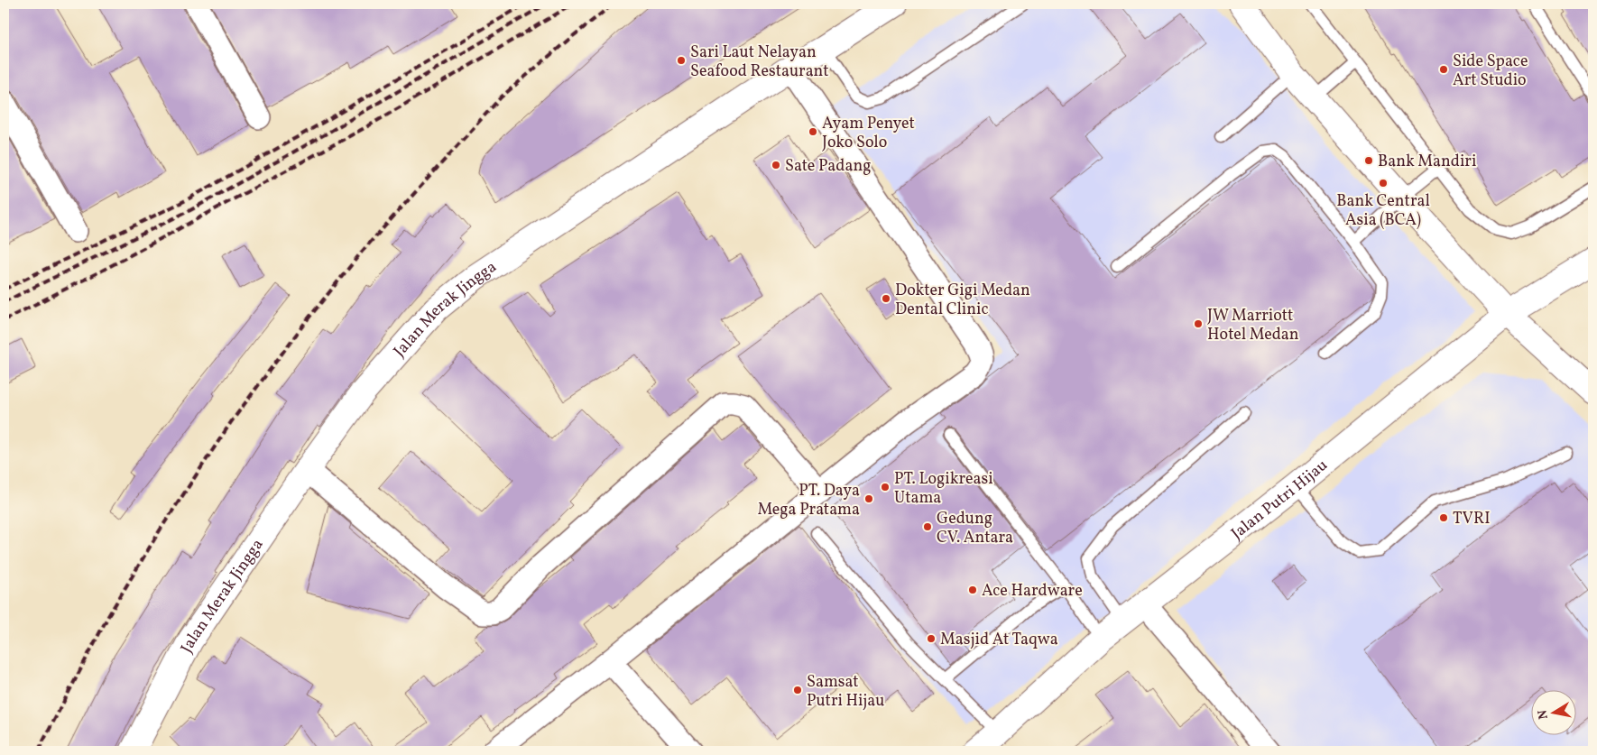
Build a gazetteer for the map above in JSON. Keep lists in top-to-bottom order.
{
  "streets": {
    "main road": ["Jalan Merak Jingga", "Jalan Putri Hijau"]
  },
  "places": [
    "Sari Laut Nelayan Seafood Restaurant",
    "Side Space Art Studio",
    "Ayam Penyet Joko Solo",
    "Bank Mandiri",
    "Sate Padang",
    "Bank Central Asia (BCA)",
    "Dokter Gigi Medan Dental Clinic",
    "JW Marriott Hotel Medan",
    "PT. Logikreasi Utama",
    "PT. Daya Mega Pratama",
    "TVRI",
    "Gedung CV. Antara",
    "Ace Hardware",
    "Masjid At Taqwa",
    "Samsat Putri Hijau"
  ],
  "north": "left"
}
